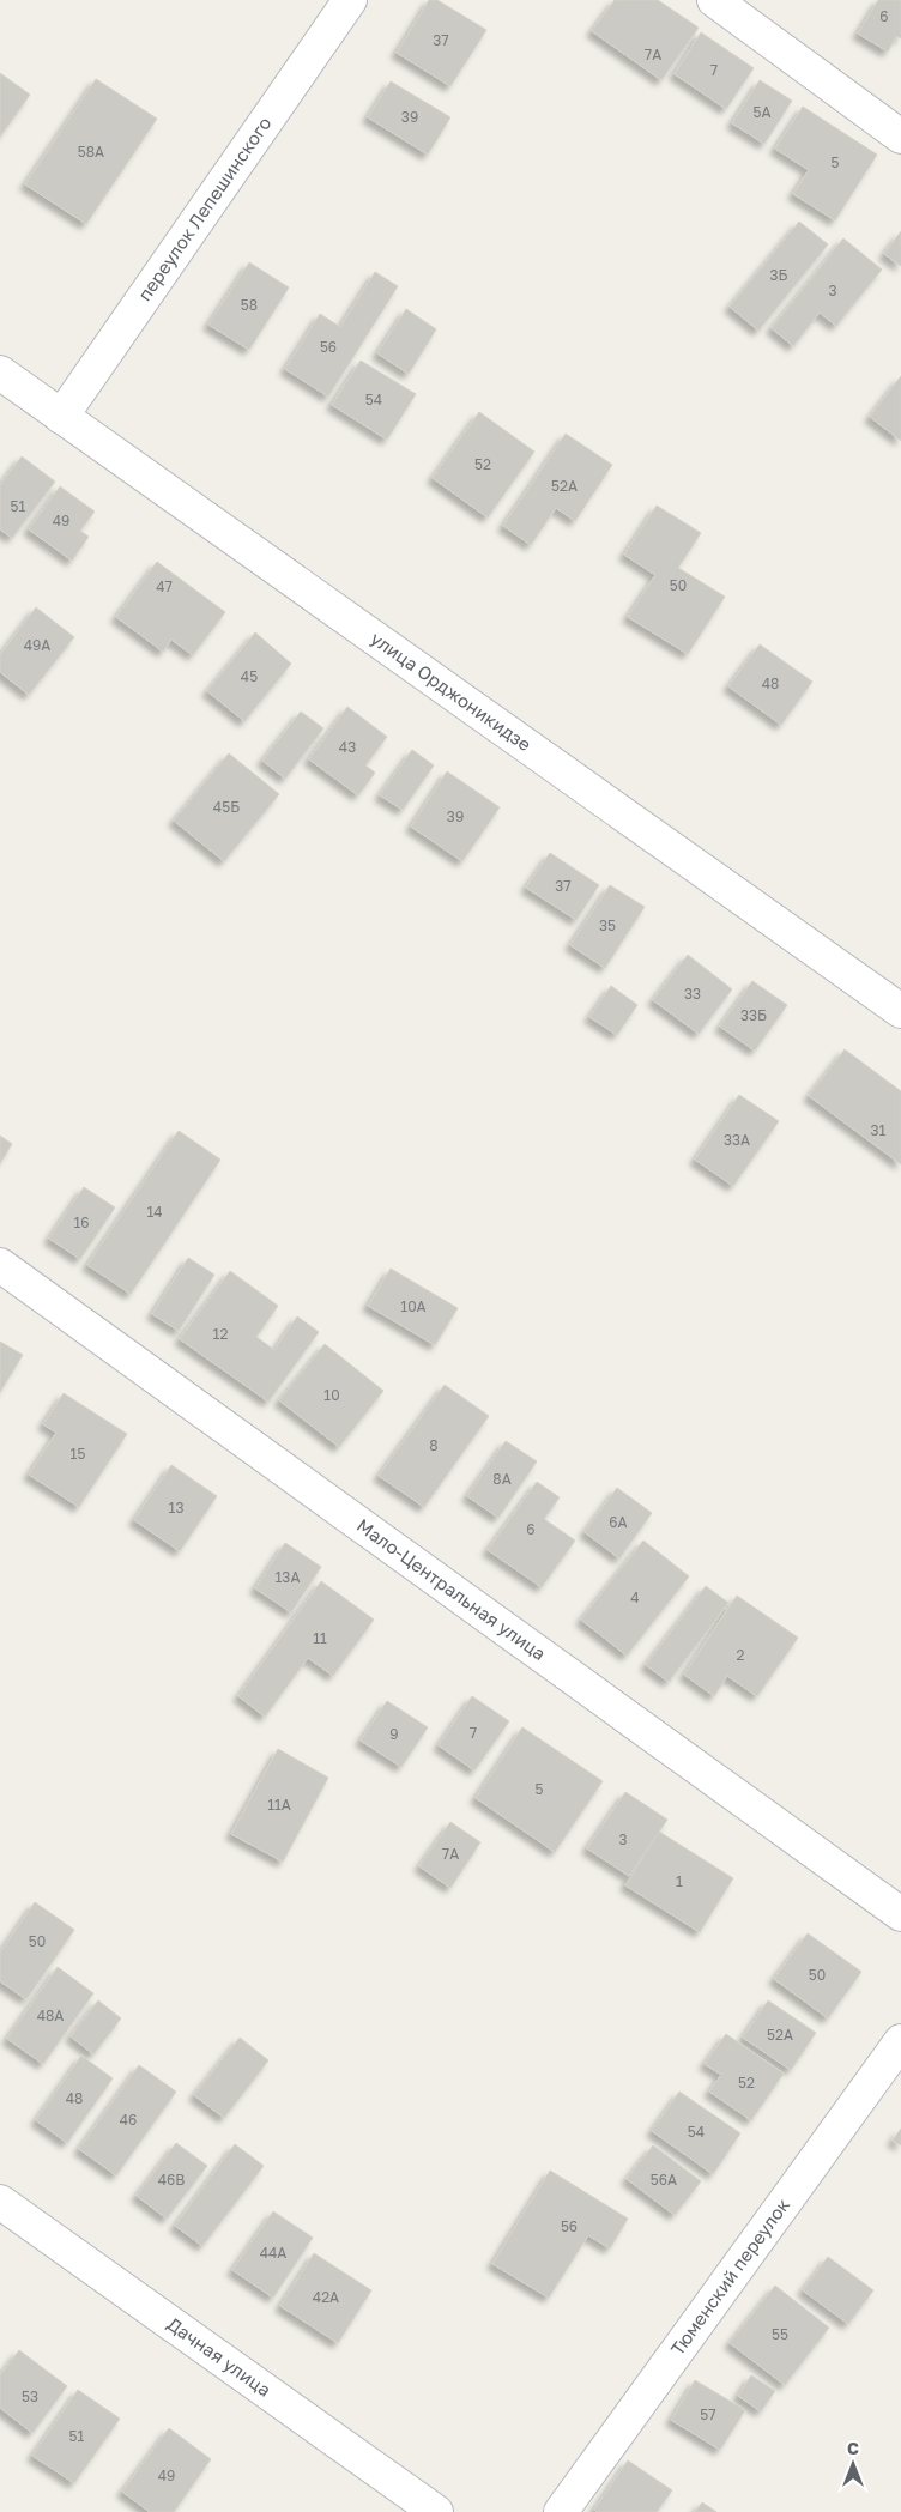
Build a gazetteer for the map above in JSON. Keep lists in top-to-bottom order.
{
  "streets": {
    "street": [
      "переулок Лепешинского",
      "улица Орджоникидзе",
      "Мало-Центральная улица",
      "Тюменский переулок",
      "Дачная улица"
    ]
  },
  "crossings": [
    ["переулок Лепешинского", "улица Орджоникидзе"]
  ],
  "house_numbers": [
    "6",
    "37",
    "7А",
    "7",
    "5А",
    "39",
    "58А",
    "5",
    "3Б",
    "3",
    "58",
    "56",
    "54",
    "52",
    "52А",
    "51",
    "49",
    "50",
    "47",
    "49А",
    "45",
    "48",
    "43",
    "45Б",
    "39",
    "37",
    "35",
    "33",
    "33Б",
    "31",
    "33А",
    "14",
    "16",
    "10А",
    "12",
    "10",
    "8",
    "15",
    "8А",
    "13",
    "6А",
    "6",
    "13А",
    "4",
    "11",
    "2",
    "7",
    "9",
    "5",
    "11А",
    "3",
    "7А",
    "1",
    "50",
    "50",
    "48А",
    "52А",
    "52",
    "48",
    "46",
    "54",
    "46В",
    "56А",
    "56",
    "44А",
    "42А",
    "55",
    "53",
    "57",
    "51",
    "49"
  ],
  "north": "top"
}
